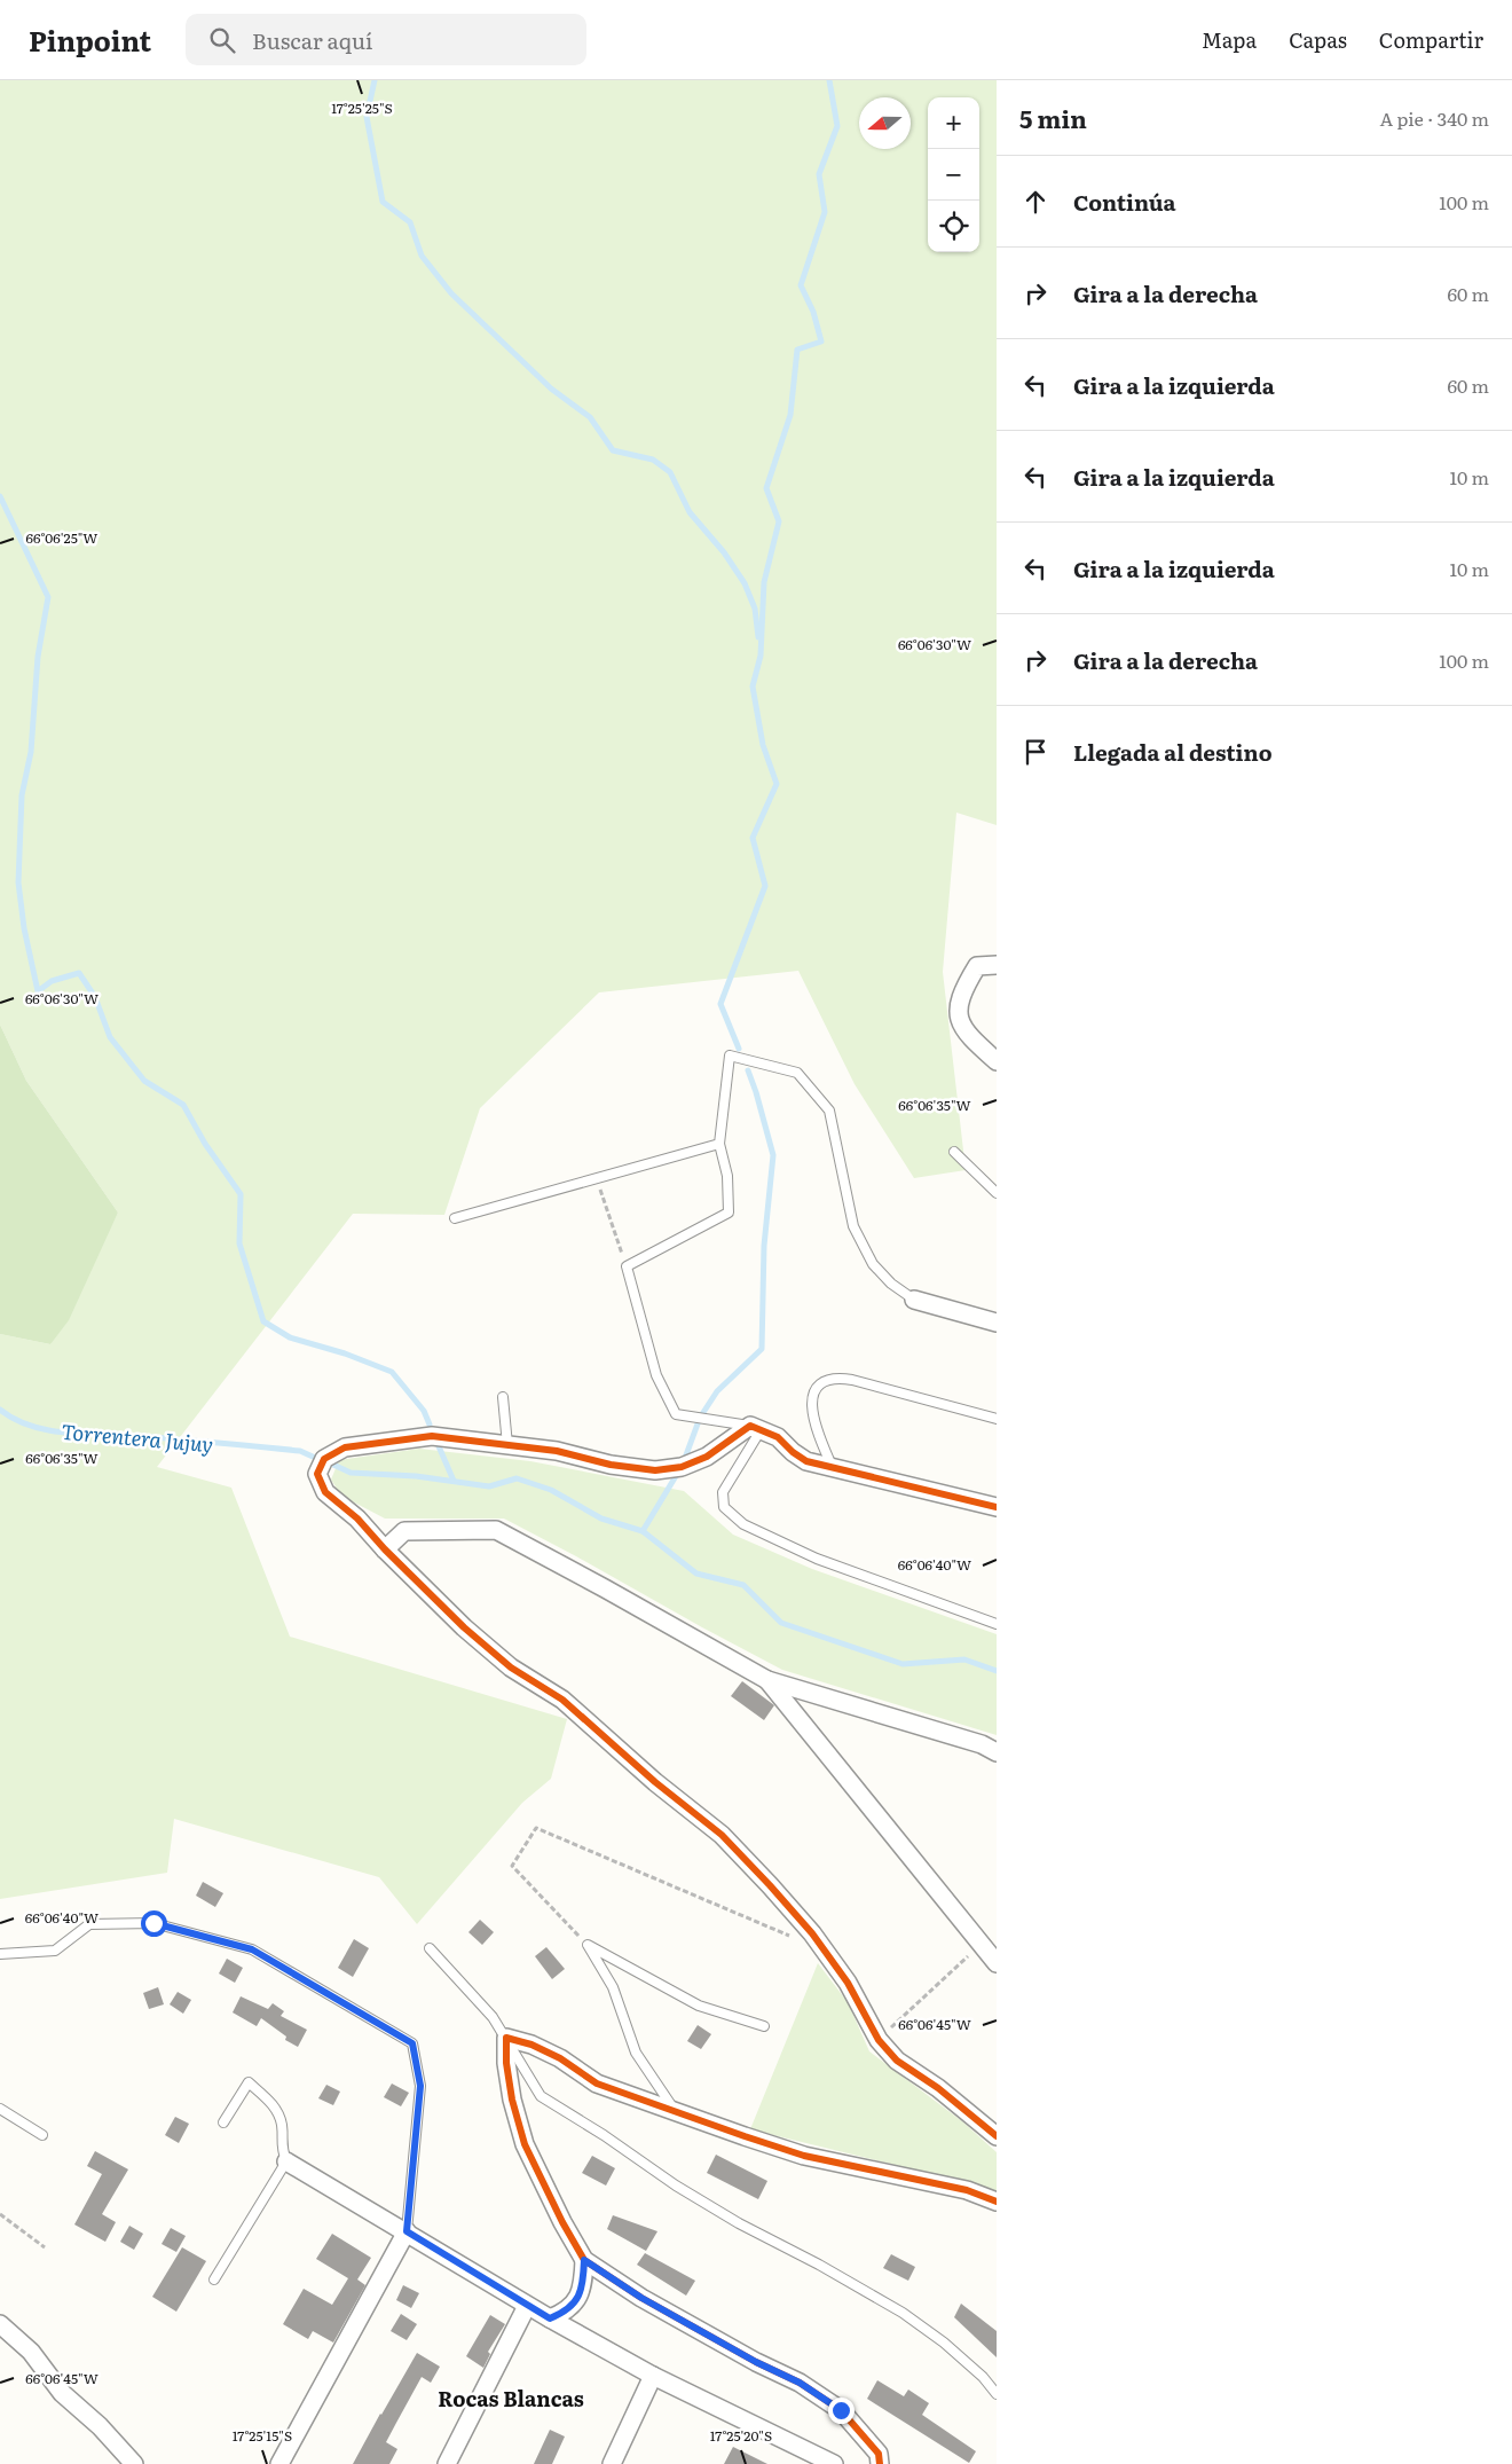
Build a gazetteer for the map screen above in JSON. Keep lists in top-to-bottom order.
{
  "districts": ["Rocas Blancas"],
  "water": ["Torrentera Jujuy"],
  "north": "left",
  "page": {
    "header": "Pinpoint",
    "search": "Buscar aquí",
    "nav": ["Mapa", "Capas", "Compartir"],
    "heading": ["5 min", "A pie · 340 m"],
    "map_buttons": ["+", "−"],
    "list": [
      ["Continúa", "100 m"],
      ["Gira a la derecha", "60 m"],
      ["Gira a la izquierda", "60 m"],
      ["Gira a la izquierda", "10 m"],
      ["Gira a la izquierda", "10 m"],
      ["Gira a la derecha", "100 m"],
      "Llegada al destino"
    ]
  },
  "coordinates": [
    "17°25'25\"S",
    "66°06'25\"W",
    "66°06'30\"W",
    "66°06'35\"W",
    "66°06'40\"W",
    "66°06'45\"W",
    "17°25'15\"S",
    "17°25'20\"S"
  ]
}
